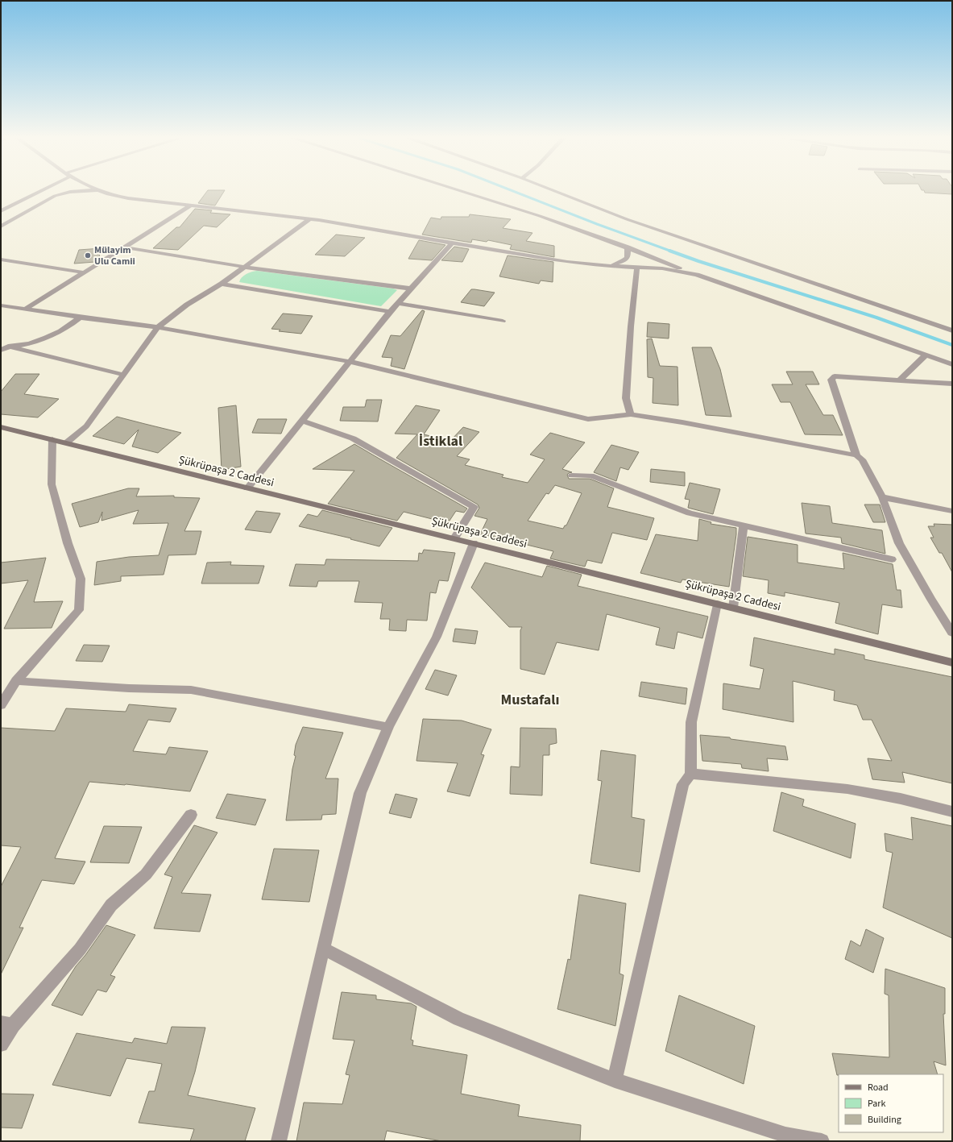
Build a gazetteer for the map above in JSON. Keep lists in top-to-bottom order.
{
  "streets": {
    "main road": ["Şükrüpaşa 2 Caddesi"]
  },
  "districts": ["İstiklal", "Mustafalı"],
  "places": ["Mülayim Ulu Camii"],
  "legend": ["Road", "Park", "Building"]
}
